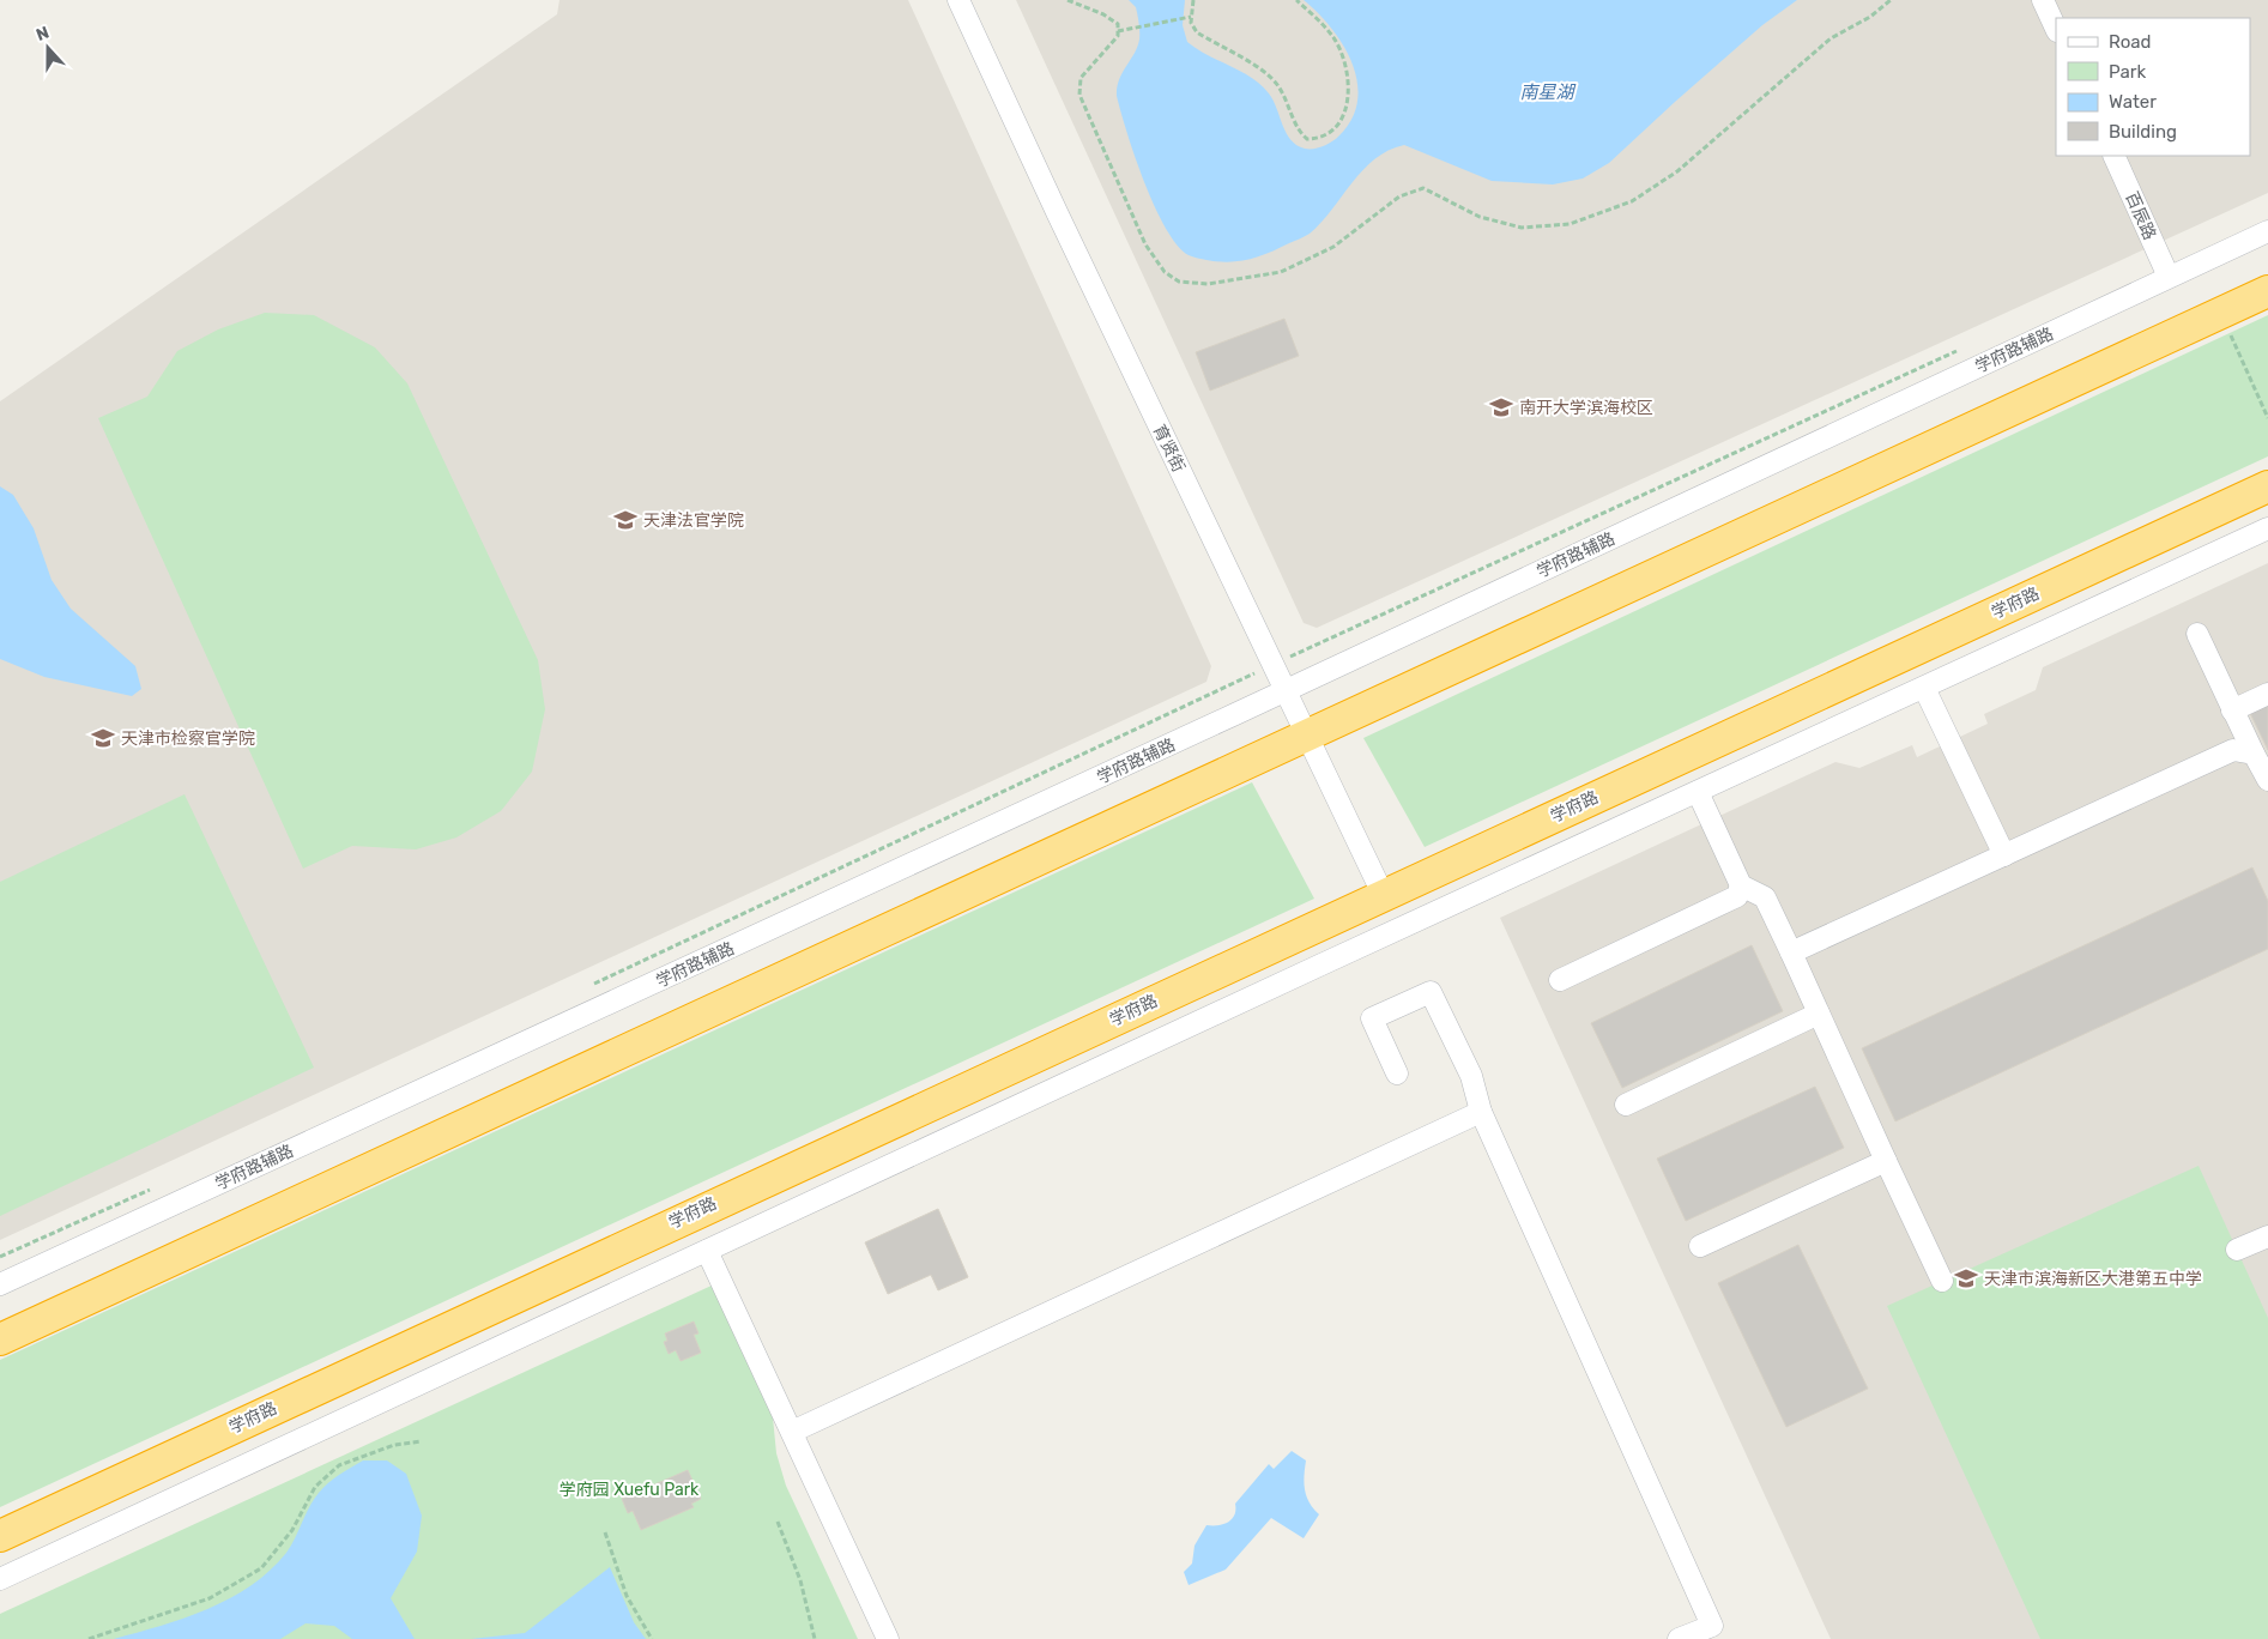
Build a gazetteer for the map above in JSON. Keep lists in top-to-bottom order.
{
  "streets": {
    "highway": ["学府路"],
    "street": ["百辰路", "学府路辅路", "育贤街"]
  },
  "crossings": [
    ["百辰路", "学府路辅路"],
    ["学府路辅路", "育贤街"],
    ["育贤街", "学府路"]
  ],
  "water": ["南星湖"],
  "parks": ["学府园 Xuefu Park"],
  "places": {
    "school or university": [
      "南开大学滨海校区",
      "天津法官学院",
      "天津市检察官学院",
      "天津市滨海新区大港第五中学"
    ]
  },
  "legend": [
    "Road",
    "Park",
    "Water",
    "Building"
  ],
  "north": "top"
}
